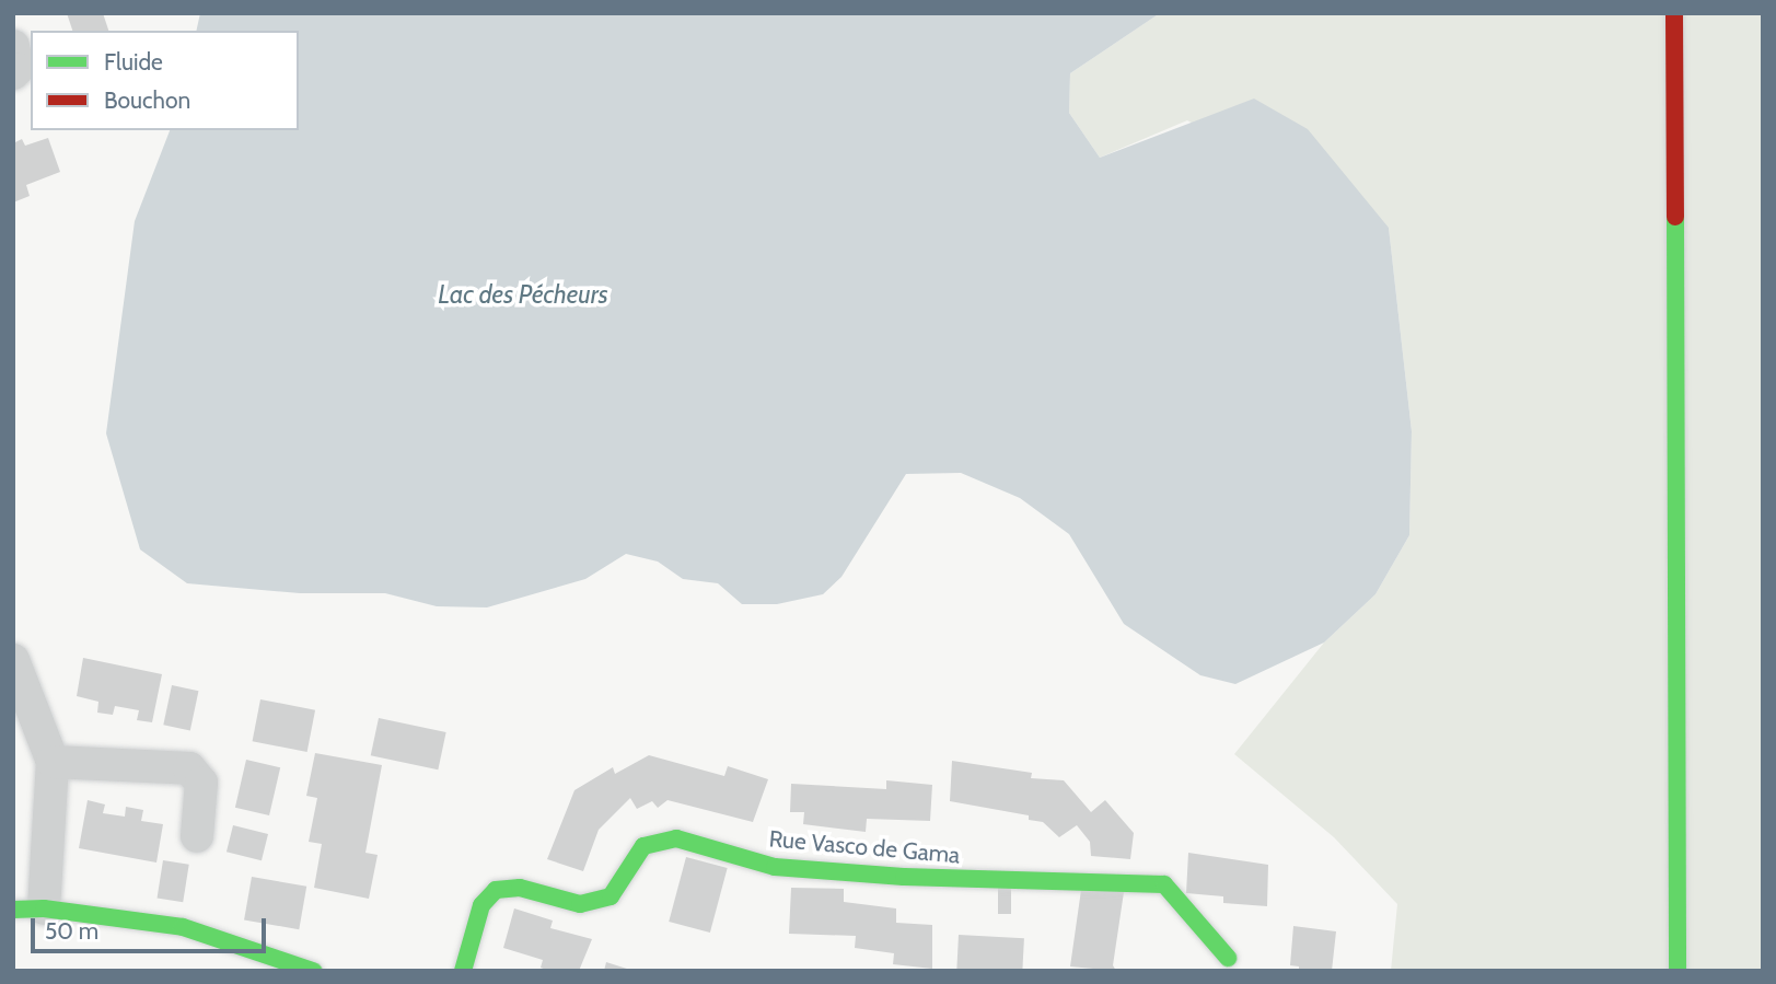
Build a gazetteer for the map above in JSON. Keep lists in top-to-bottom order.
{
  "streets": {
    "street": ["Rue Vasco de Gama"]
  },
  "water": ["Lac des Pécheurs"],
  "legend": ["Fluide", "Bouchon"],
  "scale_bar": "50 m"
}
